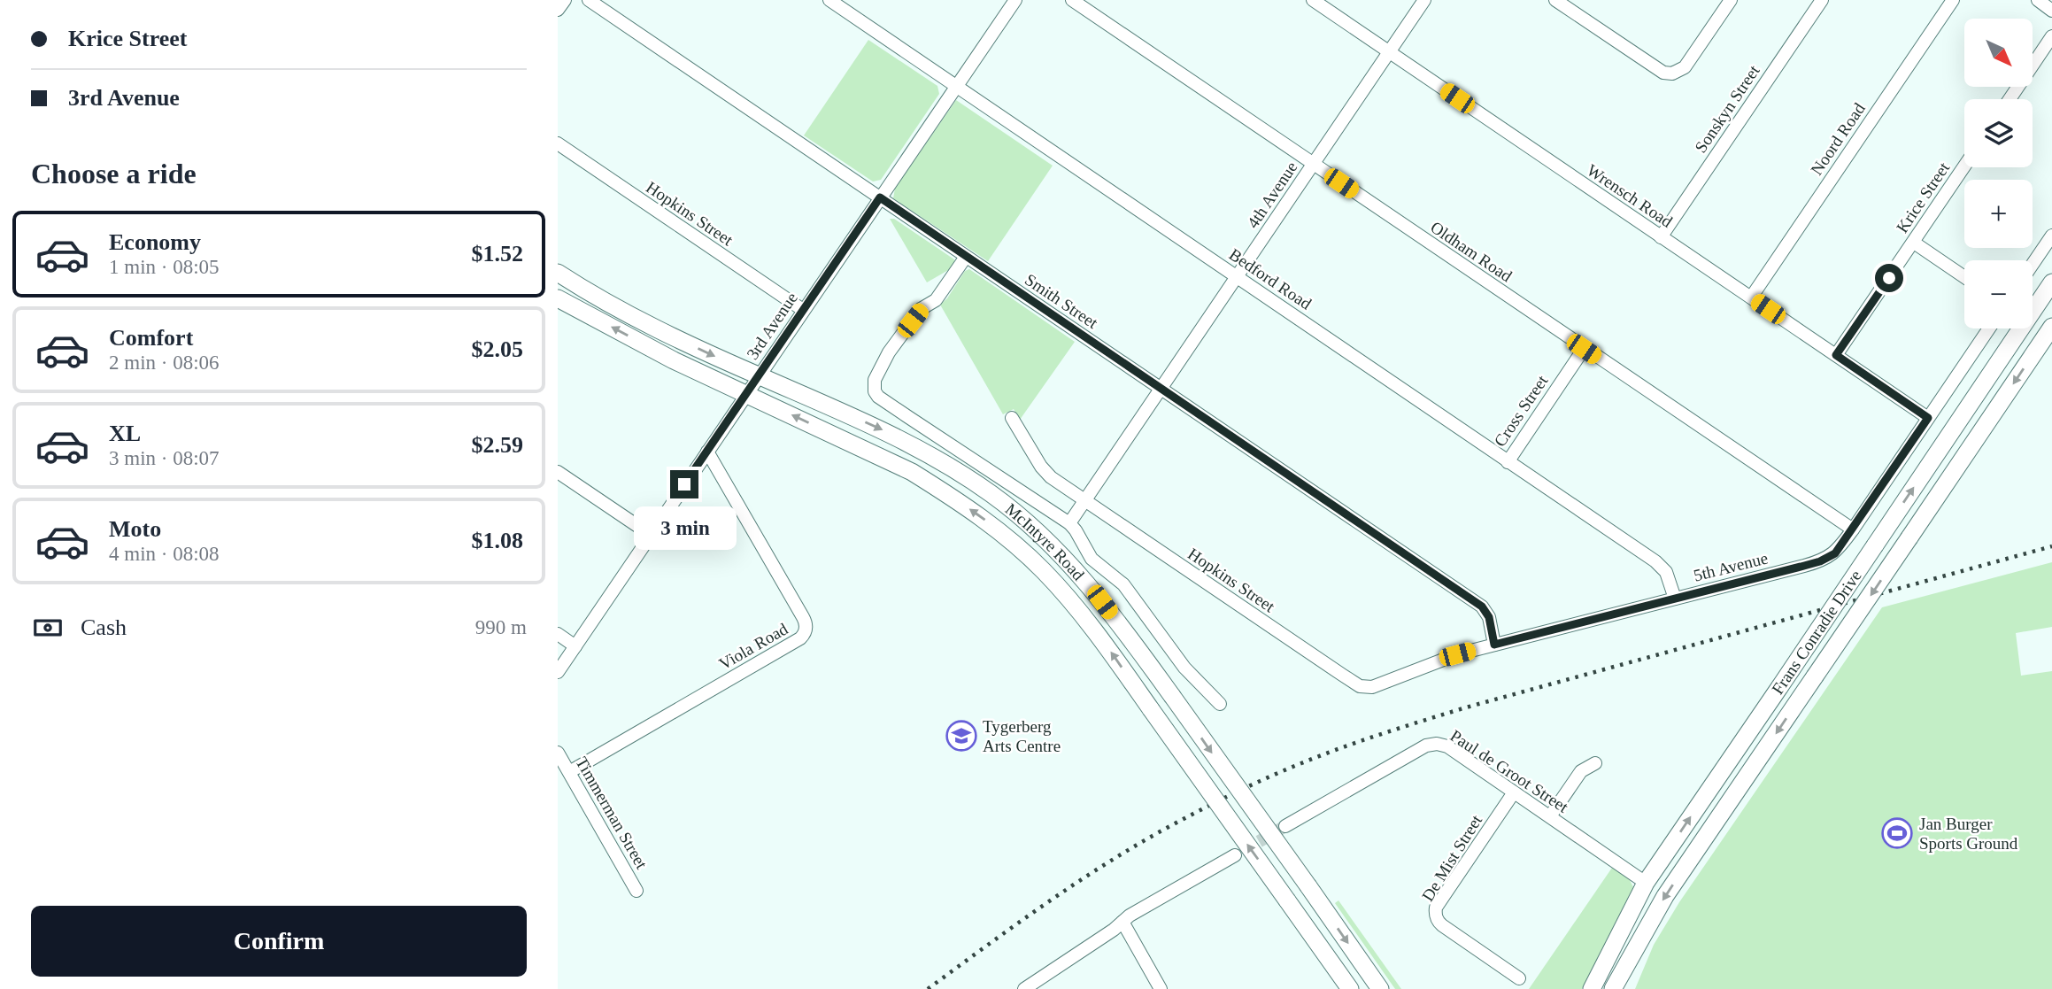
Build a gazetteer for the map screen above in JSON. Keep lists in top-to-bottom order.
{
  "streets": {
    "main road": ["McIntyre Road", "Frans Conradie Drive"],
    "street": [
      "Sonskyn Street",
      "Noord Road",
      "4th Avenue",
      "Wrensch Road",
      "Krice Street",
      "Hopkins Street",
      "Oldham Road",
      "Bedford Road",
      "Smith Street",
      "3rd Avenue",
      "Cross Street",
      "5th Avenue",
      "Viola Road",
      "Paul de Groot Street",
      "Timmerman Street",
      "De Mist Street"
    ]
  },
  "crossings": [
    ["Sonskyn Street", "Wrensch Road"],
    ["Noord Road", "Wrensch Road"],
    ["4th Avenue", "Wrensch Road"],
    ["4th Avenue", "Hopkins Street"],
    ["4th Avenue", "Oldham Road"],
    ["4th Avenue", "Bedford Road"],
    ["4th Avenue", "Smith Street"],
    ["Wrensch Road", "Krice Street"],
    ["Wrensch Road", "5th Avenue"],
    ["Hopkins Street", "3rd Avenue"],
    ["Hopkins Street", "5th Avenue"],
    ["Oldham Road", "Cross Street"],
    ["Oldham Road", "5th Avenue"],
    ["Bedford Road", "3rd Avenue"],
    ["Bedford Road", "Cross Street"],
    ["Bedford Road", "5th Avenue"],
    ["Smith Street", "3rd Avenue"],
    ["Smith Street", "5th Avenue"],
    ["3rd Avenue", "McIntyre Road"],
    ["3rd Avenue", "Viola Road"],
    ["Frans Conradie Drive", "Paul de Groot Street"],
    ["Viola Road", "Timmerman Street"],
    ["Paul de Groot Street", "De Mist Street"]
  ],
  "places": {
    "school or university": ["Tygerberg Arts Centre"],
    "sports": ["Jan Burger Sports Ground"]
  },
  "north": "bottom right",
  "page": {
    "banner": ["Krice Street", "3rd Avenue"],
    "map_buttons": ["+", "−"],
    "heading": "Choose a ride",
    "list": [
      {
        "name": "Economy",
        "note": "1 min · 08:05",
        "value": "$1.52"
      },
      {
        "name": "Comfort",
        "note": "2 min · 08:06",
        "value": "$2.05"
      },
      {
        "name": "XL",
        "note": "3 min · 08:07",
        "value": "$2.59"
      },
      {
        "name": "Moto",
        "note": "4 min · 08:08",
        "value": "$1.08"
      }
    ],
    "bubble": "3 min",
    "pay": ["Cash", "990 m"],
    "buttons": "Confirm"
  }
}
